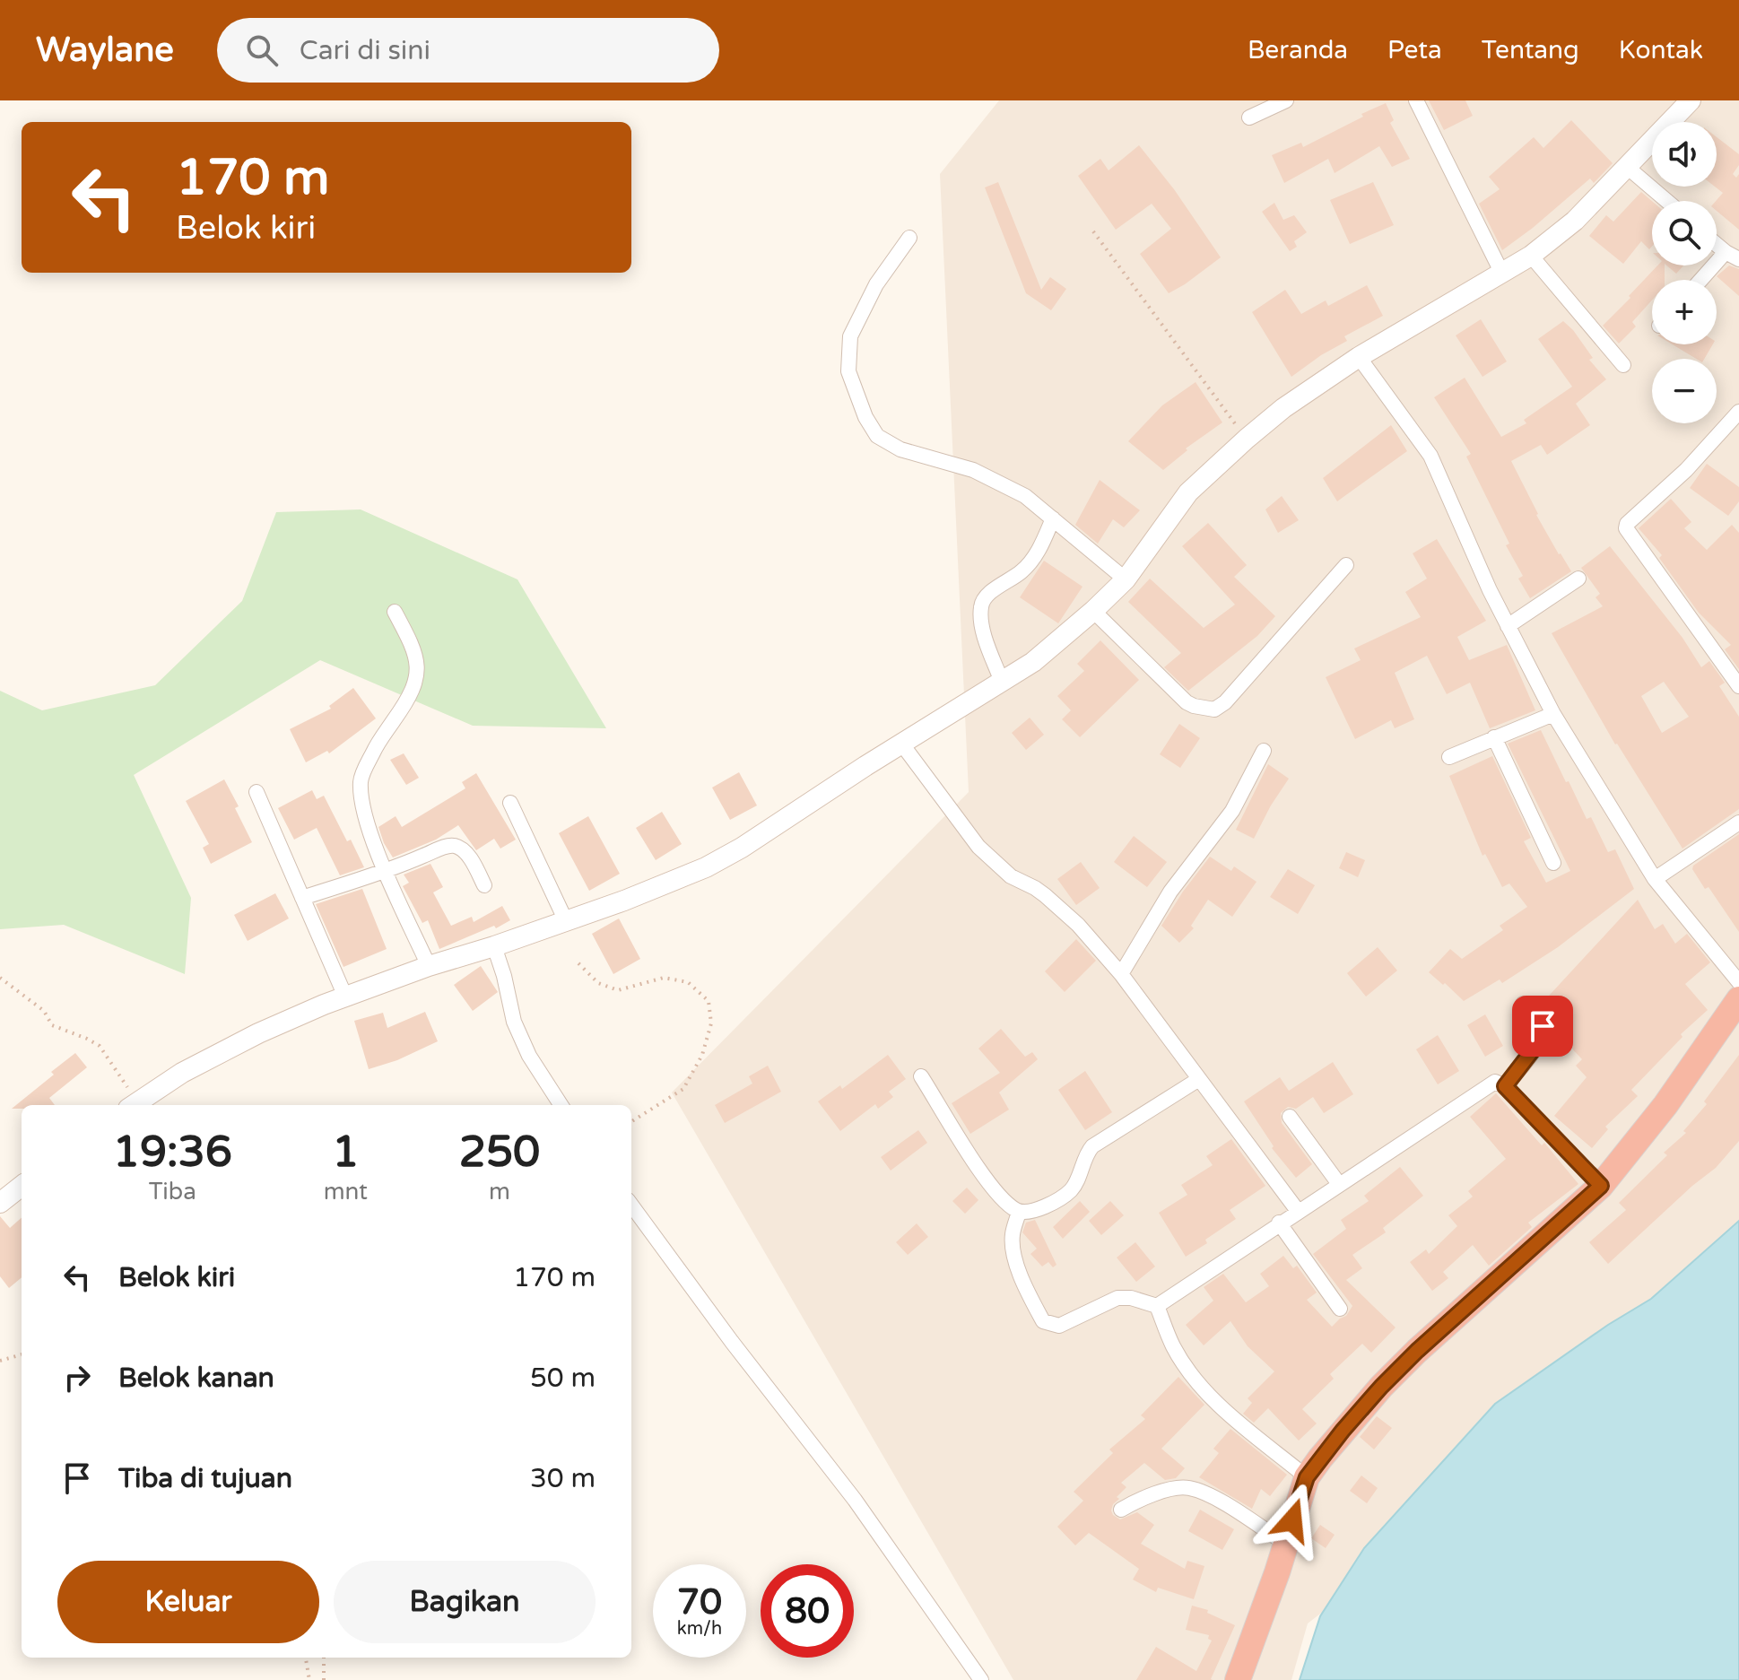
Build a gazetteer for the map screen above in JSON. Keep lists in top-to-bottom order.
{
  "page": {
    "header": "Waylane",
    "search": "Cari di sini",
    "nav": [
      "Beranda",
      "Peta",
      "Tentang",
      "Kontak"
    ],
    "map_buttons": ["+", "−"],
    "turn": ["170 m", "Belok kiri"],
    "eta": [
      "19:36",
      "Tiba",
      "1",
      "mnt",
      "250",
      "m"
    ],
    "list": [
      {
        "name": "Belok kiri",
        "value": "170 m"
      },
      {
        "name": "Belok kanan",
        "value": "50 m"
      },
      {
        "name": "Tiba di tujuan",
        "value": "30 m"
      }
    ],
    "buttons": ["Keluar", "Bagikan"],
    "speed": "70 km/h",
    "limit": "80"
  }
}
